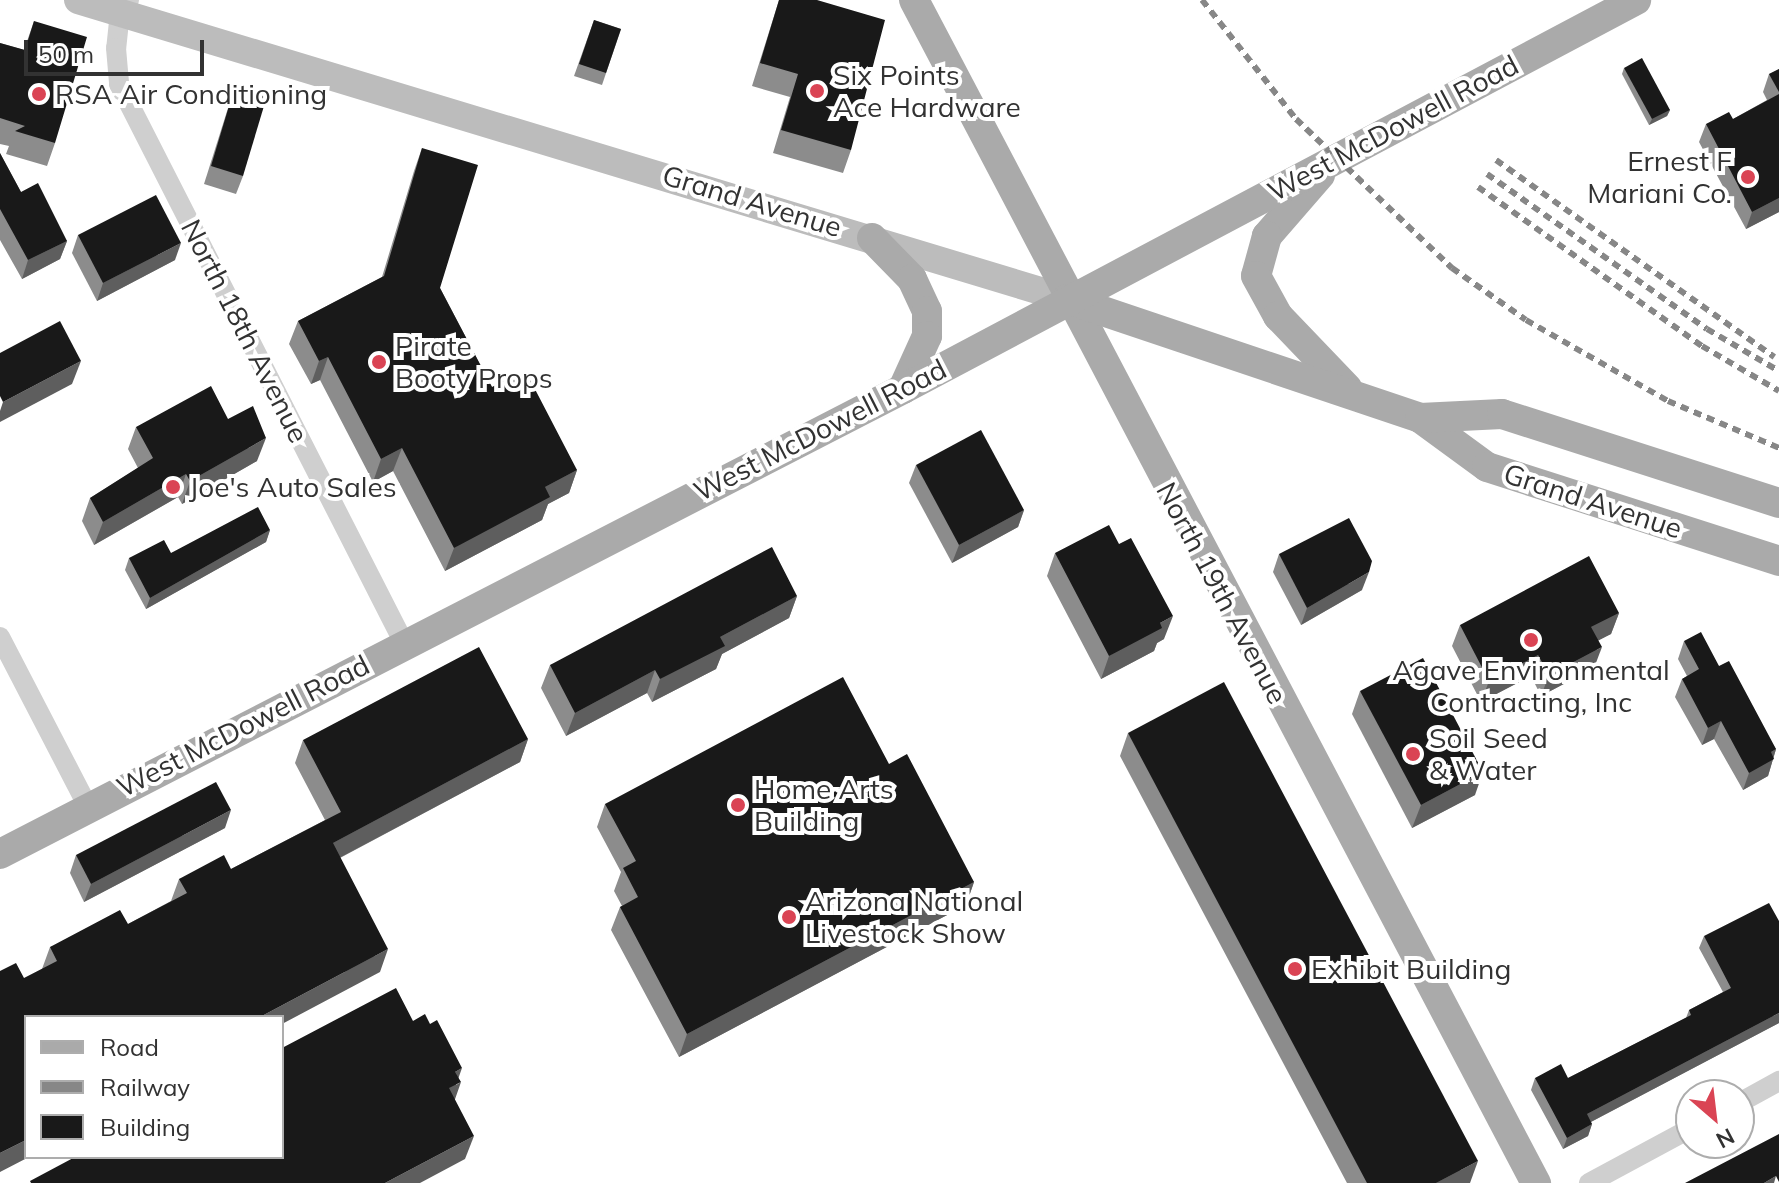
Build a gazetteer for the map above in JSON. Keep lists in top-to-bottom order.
{
  "streets": {
    "main road": ["West McDowell Road", "Grand Avenue", "North 19th Avenue"],
    "street": ["North 18th Avenue"]
  },
  "crossings": [
    ["West McDowell Road", "Grand Avenue"],
    ["West McDowell Road", "North 18th Avenue"],
    ["West McDowell Road", "North 19th Avenue"],
    ["Grand Avenue", "North 18th Avenue"],
    ["Grand Avenue", "North 19th Avenue"]
  ],
  "places": [
    "Six Points Ace Hardware",
    "RSA Air Conditioning",
    "Ernest F Mariani Co.",
    "Pirate Booty Props",
    "Joe's Auto Sales",
    "Agave Environmental Contracting, Inc",
    "Soil Seed & Water",
    "Home Arts Building",
    "Arizona National Livestock Show",
    "Exhibit Building"
  ],
  "legend": ["Road", "Railway", "Building"],
  "scale_bar": "50 m",
  "north": "bottom right"
}
